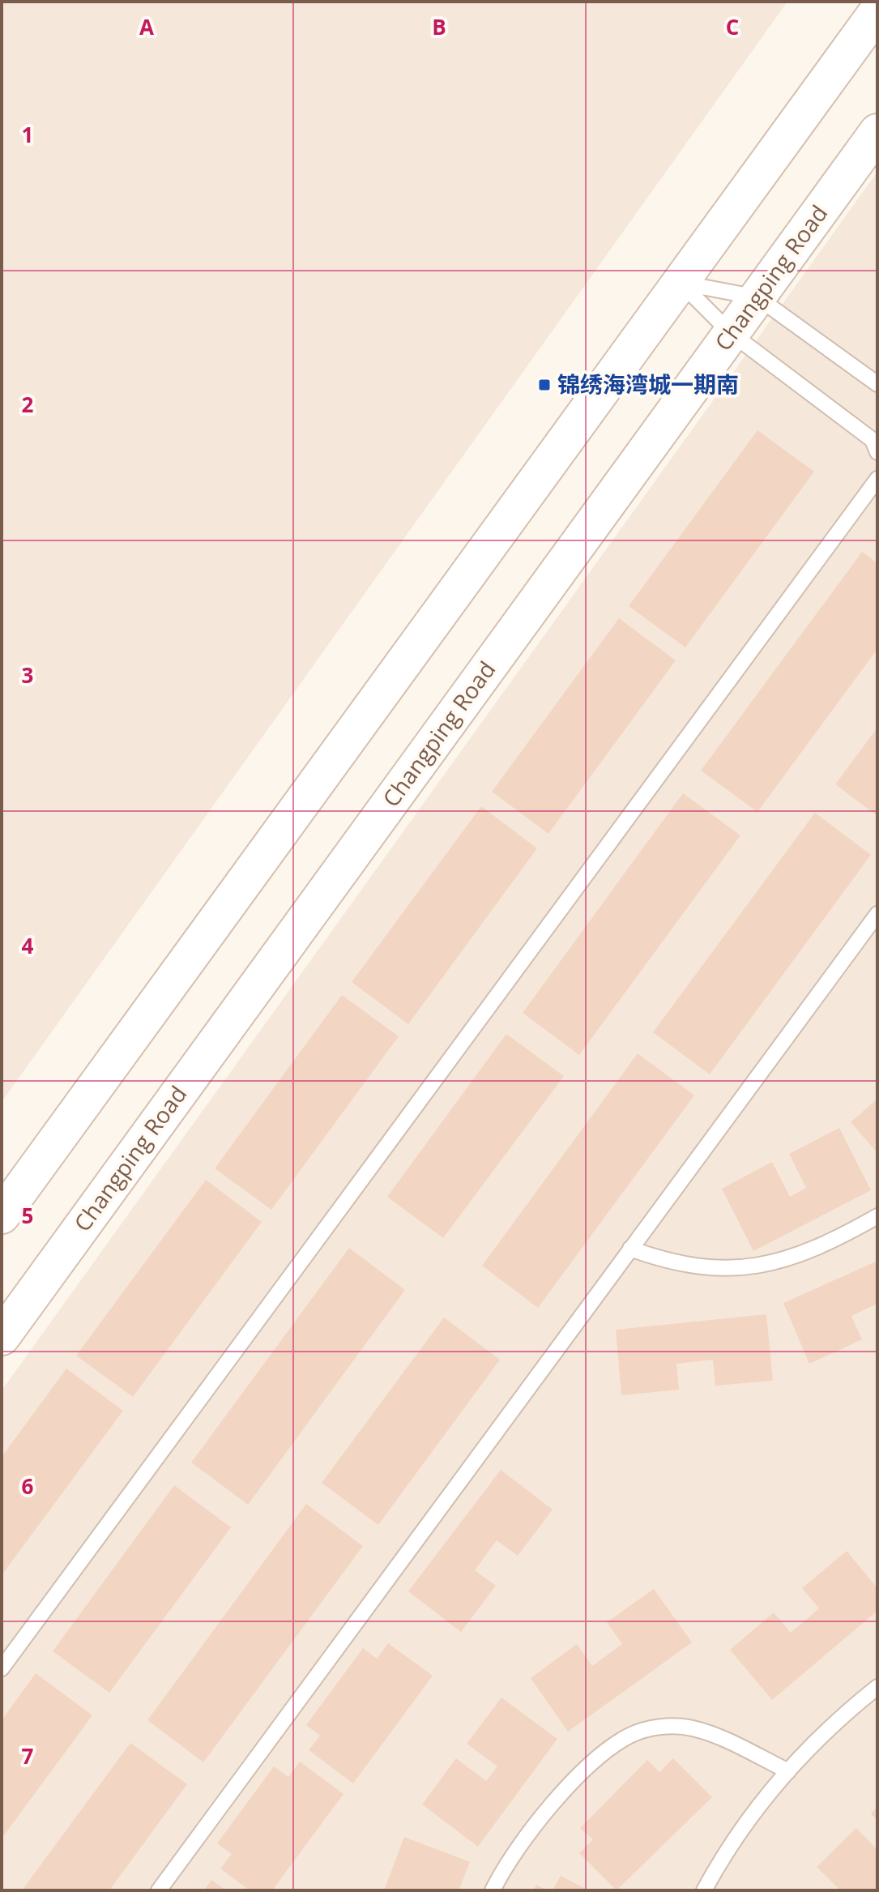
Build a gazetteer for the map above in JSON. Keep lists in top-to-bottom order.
{
  "streets": {
    "street": ["Changping Road"]
  },
  "places": {
    "transit": ["锦绣海湾城一期南"]
  },
  "grid": {
    "columns": ["A", "B", "C"],
    "rows": [
      "1",
      "2",
      "3",
      "4",
      "5",
      "6",
      "7"
    ]
  }
}
